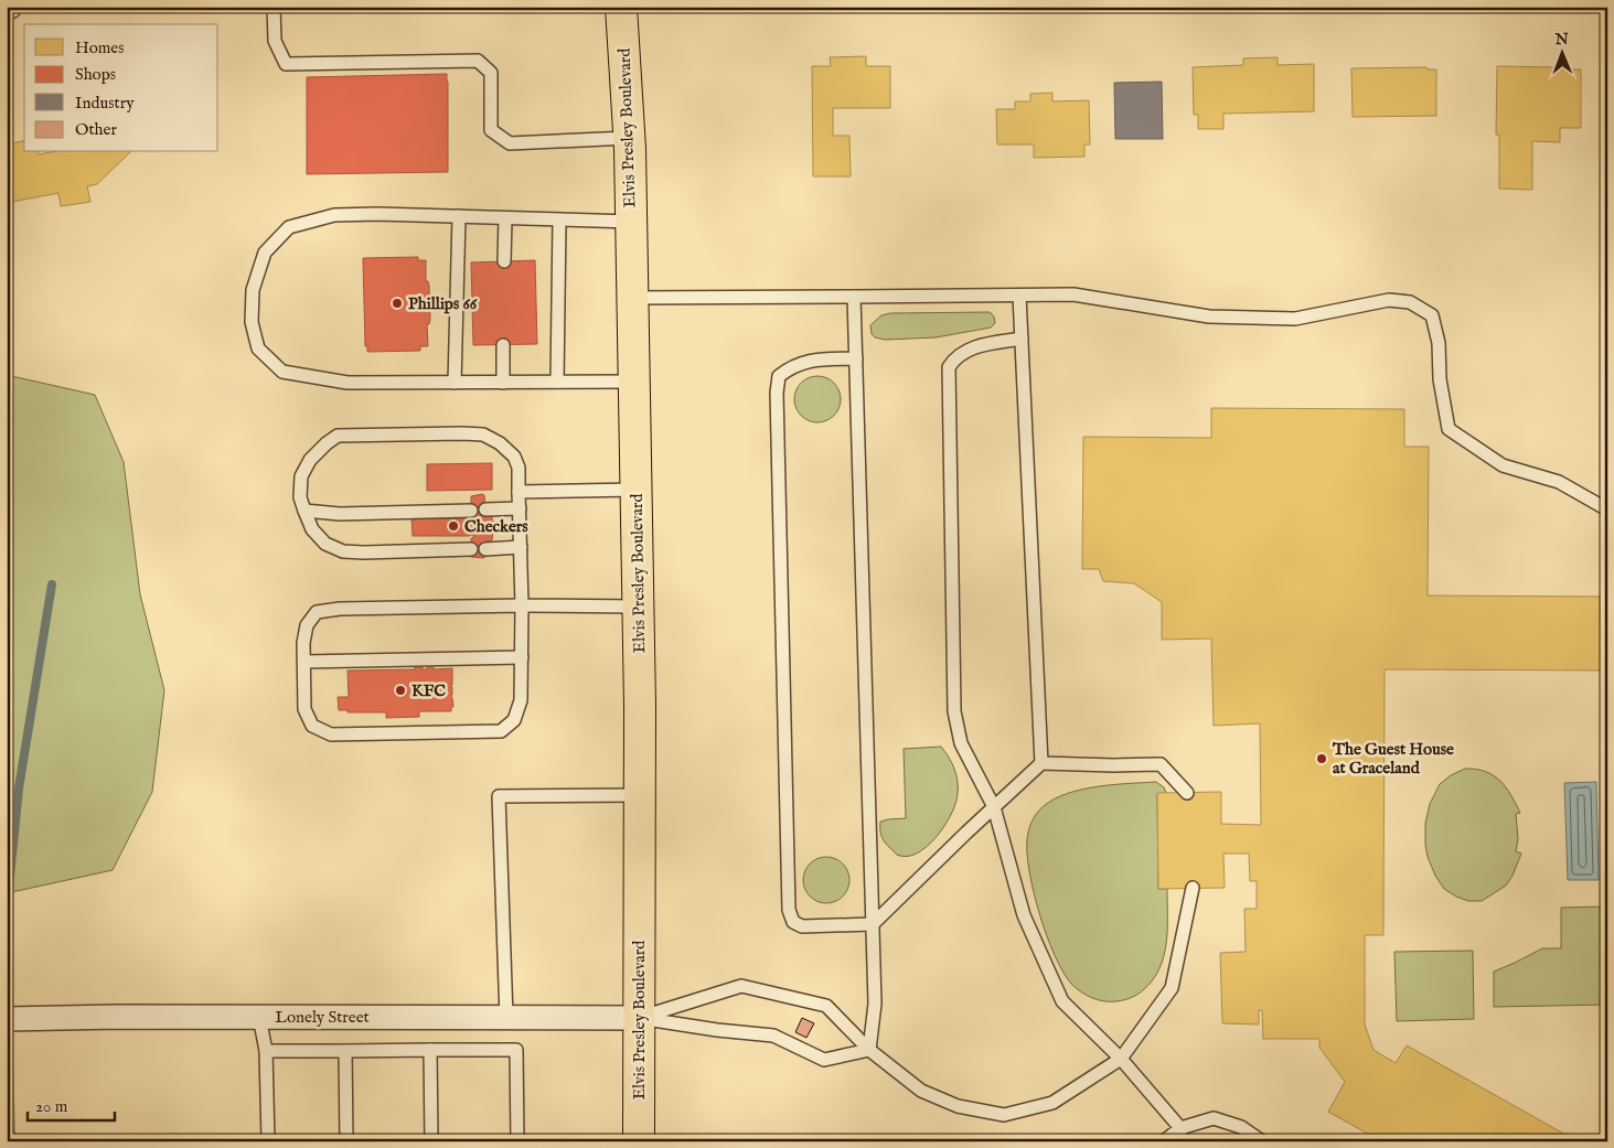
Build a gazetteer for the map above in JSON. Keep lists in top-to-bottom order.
{
  "streets": {
    "main road": ["Elvis Presley Boulevard"],
    "street": ["Lonely Street"]
  },
  "crossings": [
    ["Elvis Presley Boulevard", "Lonely Street"]
  ],
  "places": [
    "Phillips 66",
    "Checkers",
    "KFC",
    "The Guest House at Graceland"
  ],
  "legend": [
    "Homes",
    "Shops",
    "Industry",
    "Other"
  ],
  "scale_bar": "20 m",
  "north": "top"
}
